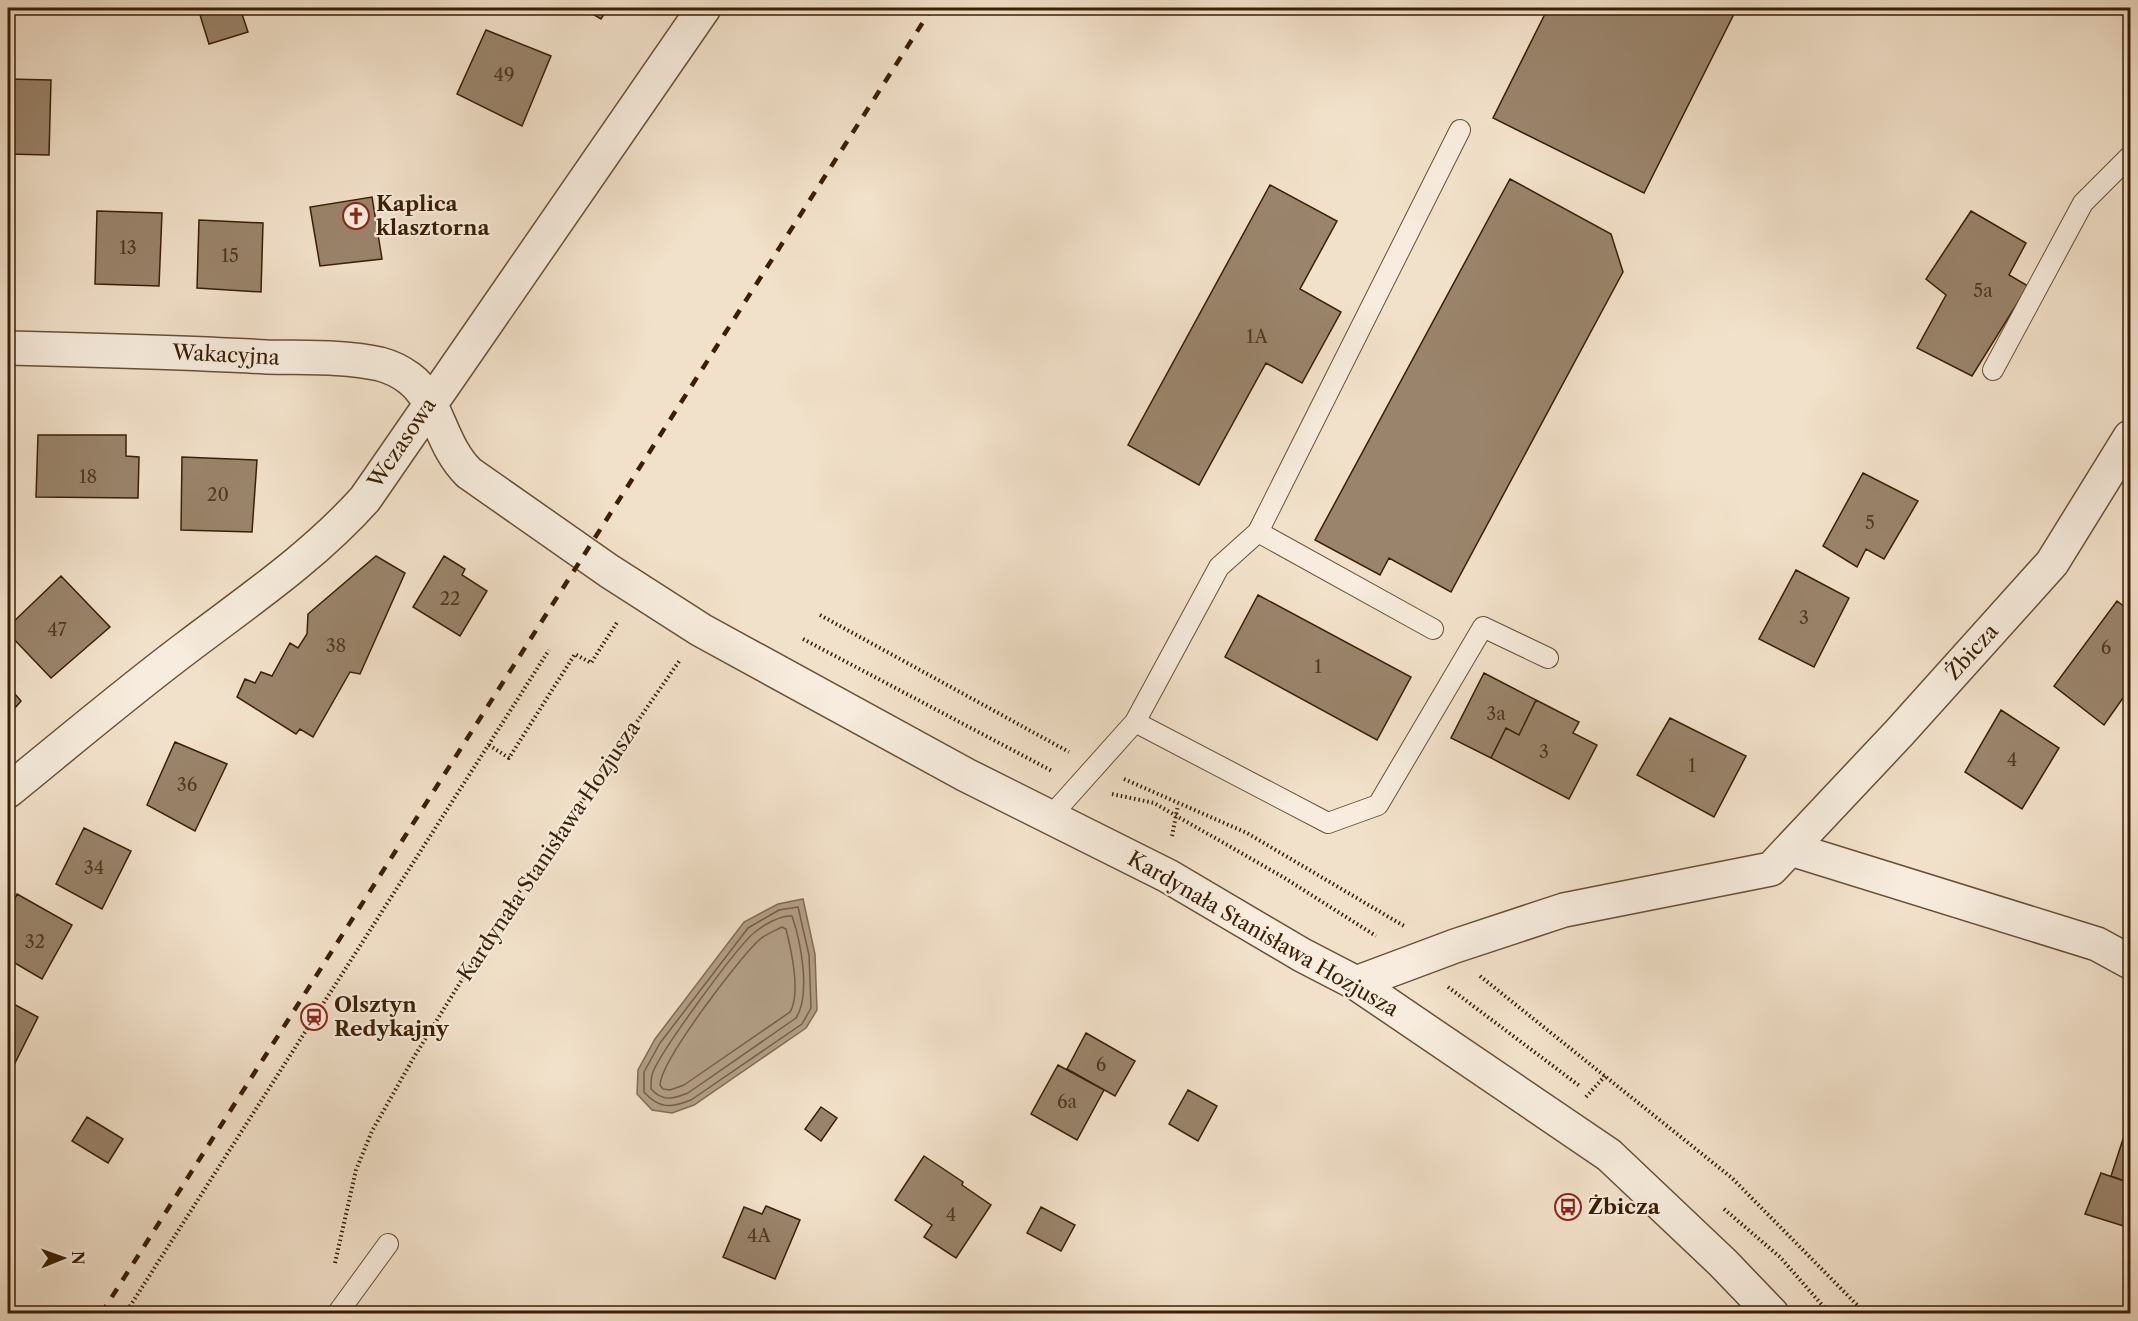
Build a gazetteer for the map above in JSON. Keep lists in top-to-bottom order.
{
  "streets": {
    "street": [
      "Wakacyjna",
      "Wczasowa",
      "Żbicza",
      "Kardynała Stanisława Hozjusza"
    ]
  },
  "crossings": [
    ["Wakacyjna", "Wczasowa"],
    ["Wakacyjna", "Kardynała Stanisława Hozjusza"],
    ["Wczasowa", "Kardynała Stanisława Hozjusza"],
    ["Żbicza", "Kardynała Stanisława Hozjusza"]
  ],
  "places": {
    "church": ["Kaplica klasztorna"],
    "station": ["Olsztyn Redykajny"],
    "bus stop": ["Żbicza"]
  },
  "house_numbers": [
    "49",
    "13",
    "15",
    "5a",
    "1A",
    "18",
    "20",
    "5",
    "22",
    "3",
    "47",
    "38",
    "6",
    "1",
    "3a",
    "3",
    "4",
    "1",
    "36",
    "34",
    "32",
    "6",
    "6a",
    "4",
    "4A"
  ],
  "north": "right"
}
